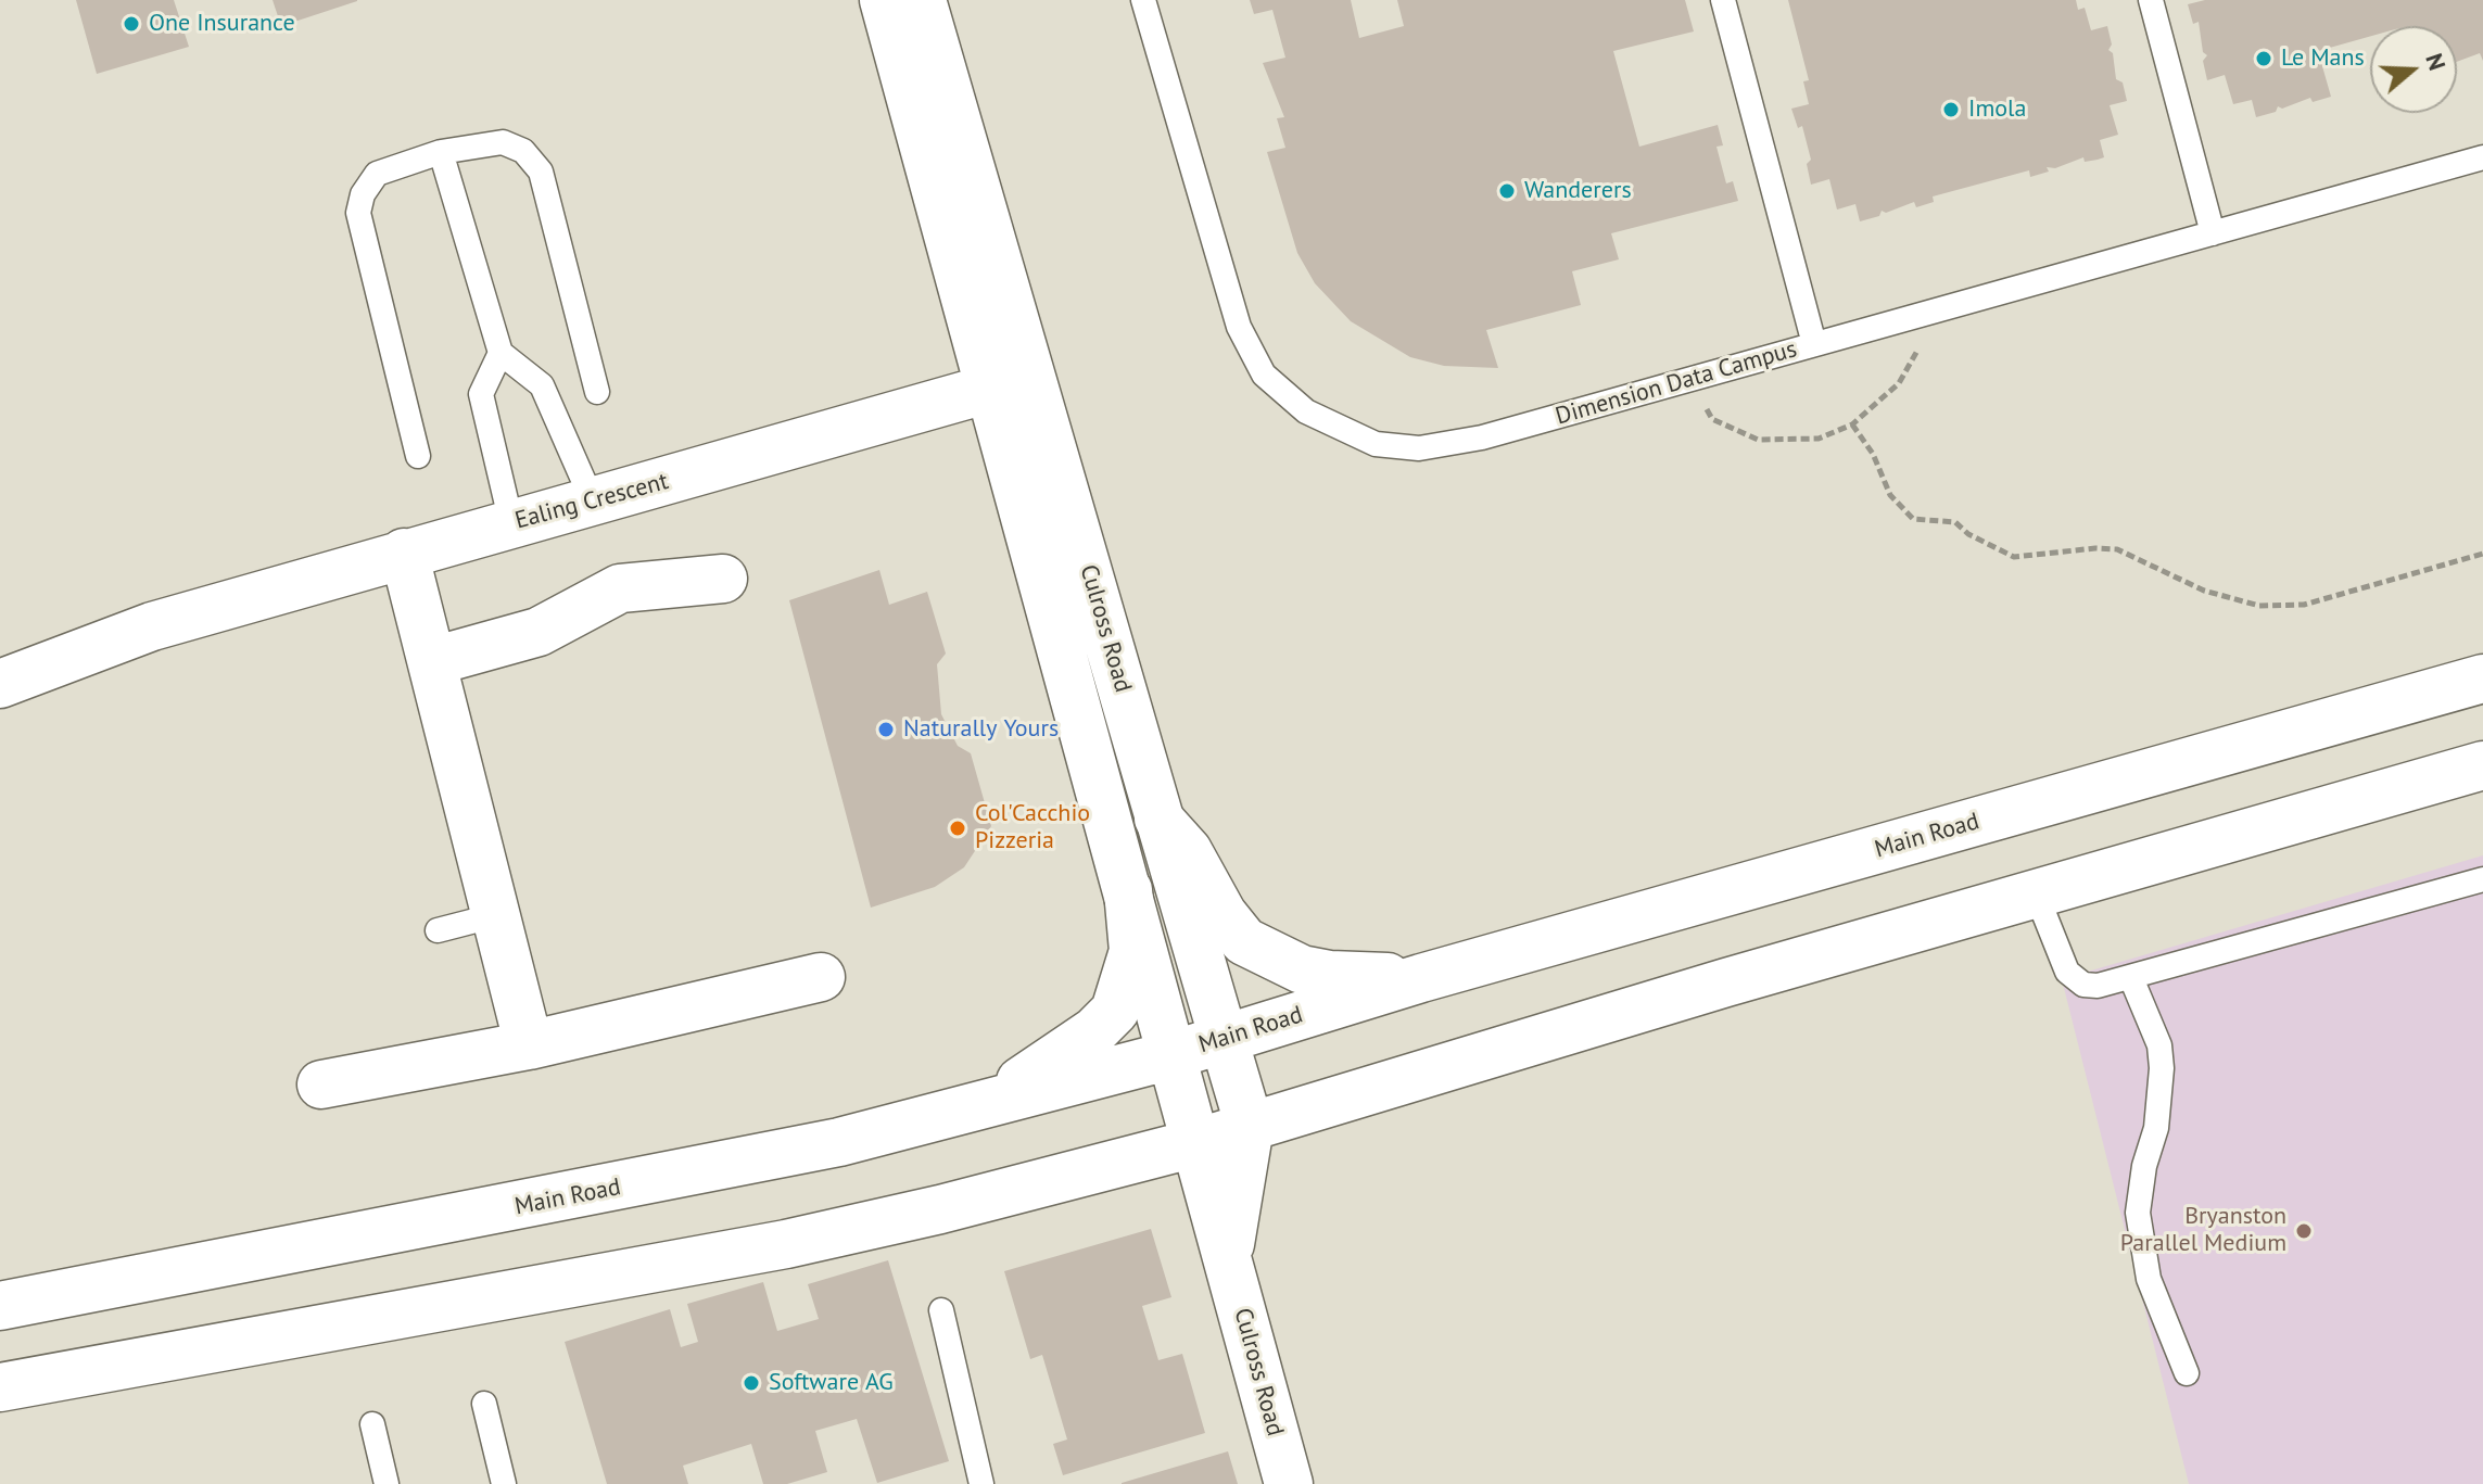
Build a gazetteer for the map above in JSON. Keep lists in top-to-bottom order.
{
  "streets": {
    "main road": ["Ealing Crescent", "Culross Road", "Main Road"],
    "lane": ["Dimension Data Campus"]
  },
  "crossings": [
    ["Ealing Crescent", "Culross Road"],
    ["Culross Road", "Main Road"]
  ],
  "places": [
    "One Insurance",
    "Le Mans",
    "Imola",
    "Wanderers",
    "Naturally Yours",
    "Col'Cacchio Pizzeria",
    "Bryanston Parallel Medium",
    "Software AG"
  ],
  "north": "right"
}
